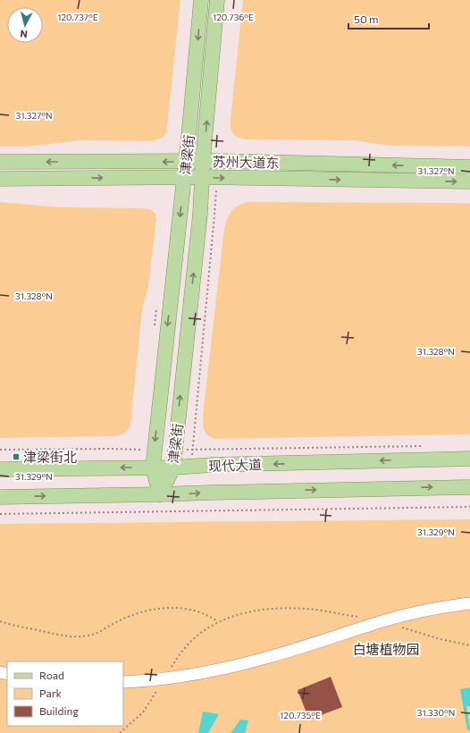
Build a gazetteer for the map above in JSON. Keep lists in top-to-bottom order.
{
  "streets": {
    "main road": ["津梁街", "苏州大道东", "现代大道"]
  },
  "crossings": [
    ["津梁街", "苏州大道东"],
    ["津梁街", "现代大道"]
  ],
  "parks": ["白塘植物园"],
  "places": {
    "transit": ["津梁街北"]
  },
  "legend": ["Road", "Park", "Building"],
  "scale_bar": "50 m",
  "north": "bottom",
  "coordinates": [
    "120.737°E",
    "120.736°E",
    "31.327°N",
    "31.328°N",
    "31.329°N",
    "31.330°N",
    "120.735°E"
  ]
}
